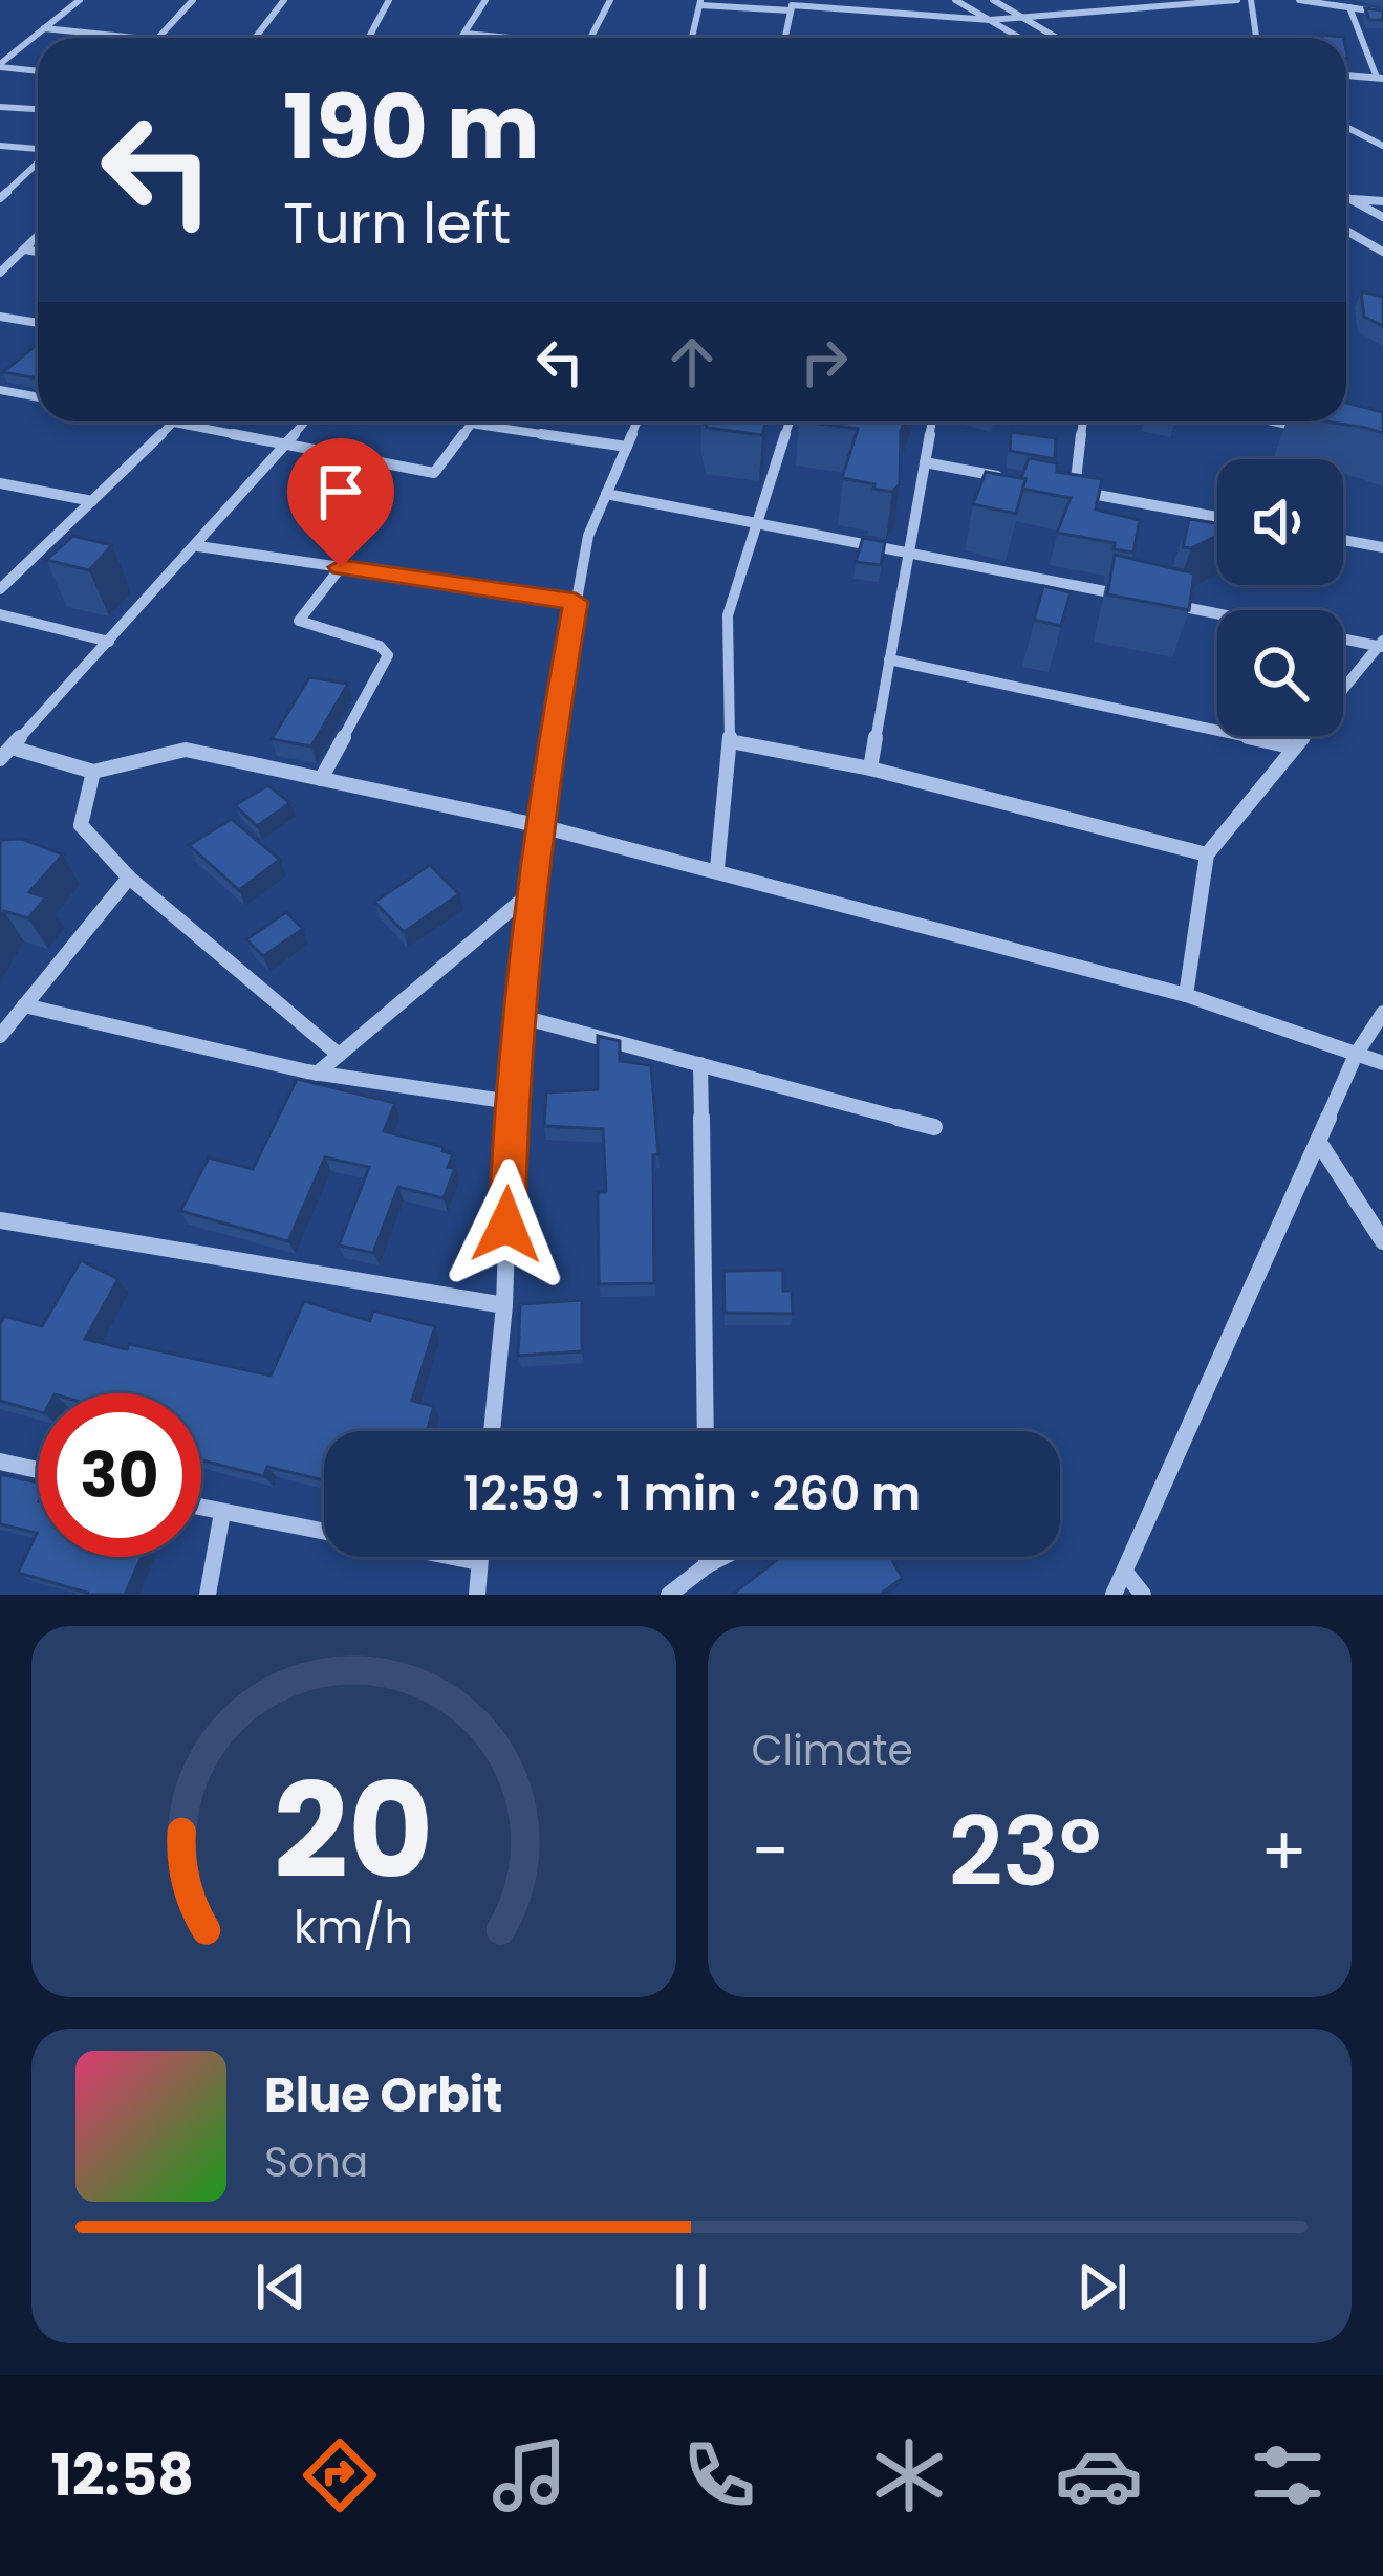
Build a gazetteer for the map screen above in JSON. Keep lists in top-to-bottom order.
{
  "page": {
    "turn": ["190 m", "Turn left"],
    "limit": "30",
    "trip": "12:59 · 1 min · 260 m",
    "tile": "Climate",
    "heat": ["−", "23°", "+"],
    "song": ["Blue Orbit", "Sona"],
    "tabs": "12:58",
    "gauge": ["20", "km/h"]
  }
}
